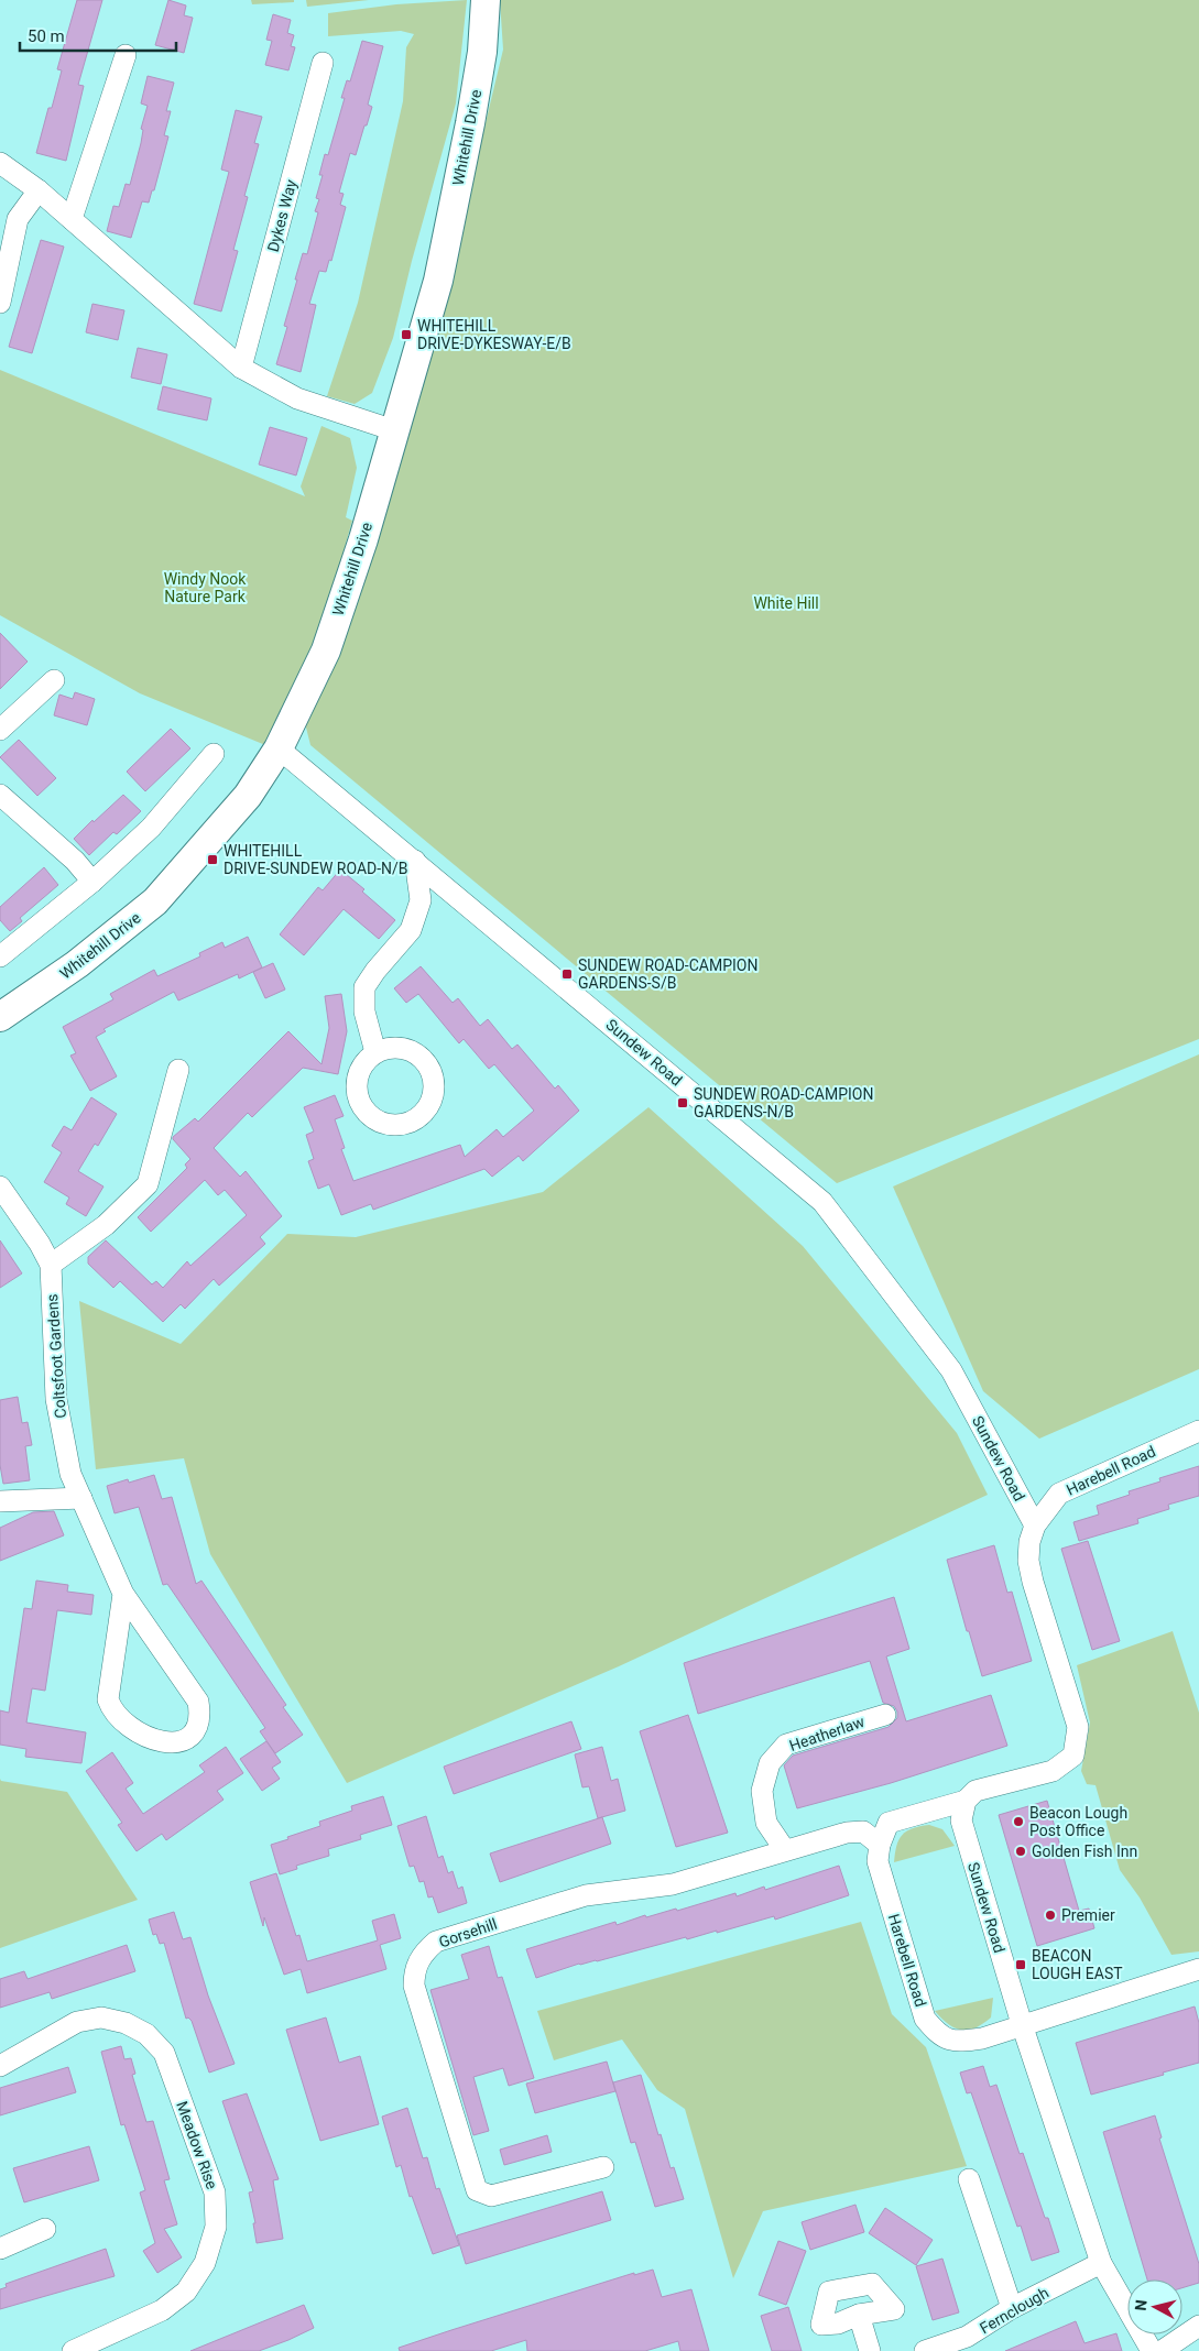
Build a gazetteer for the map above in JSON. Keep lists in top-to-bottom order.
{
  "streets": {
    "street": [
      "Whitehill Drive",
      "Dykes Way",
      "Sundew Road",
      "Coltsfoot Gardens",
      "Harebell Road",
      "Heatherlaw",
      "Gorsehill",
      "Meadow Rise",
      "Fernclough"
    ]
  },
  "crossings": [
    ["Whitehill Drive", "Sundew Road"],
    ["Sundew Road", "Harebell Road"],
    ["Sundew Road", "Fernclough"],
    ["Harebell Road", "Gorsehill"],
    ["Heatherlaw", "Gorsehill"]
  ],
  "parks": ["Windy Nook Nature Park", "White Hill"],
  "places": {
    "transit": [
      "WHITEHILL DRIVE-DYKESWAY-E/B",
      "WHITEHILL DRIVE-SUNDEW ROAD-N/B",
      "SUNDEW ROAD-CAMPION GARDENS-S/B",
      "SUNDEW ROAD-CAMPION GARDENS-N/B",
      "BEACON LOUGH EAST"
    ],
    "other": ["Beacon Lough Post Office", "Golden Fish Inn", "Premier"]
  },
  "scale_bar": "50 m",
  "north": "left"
}
